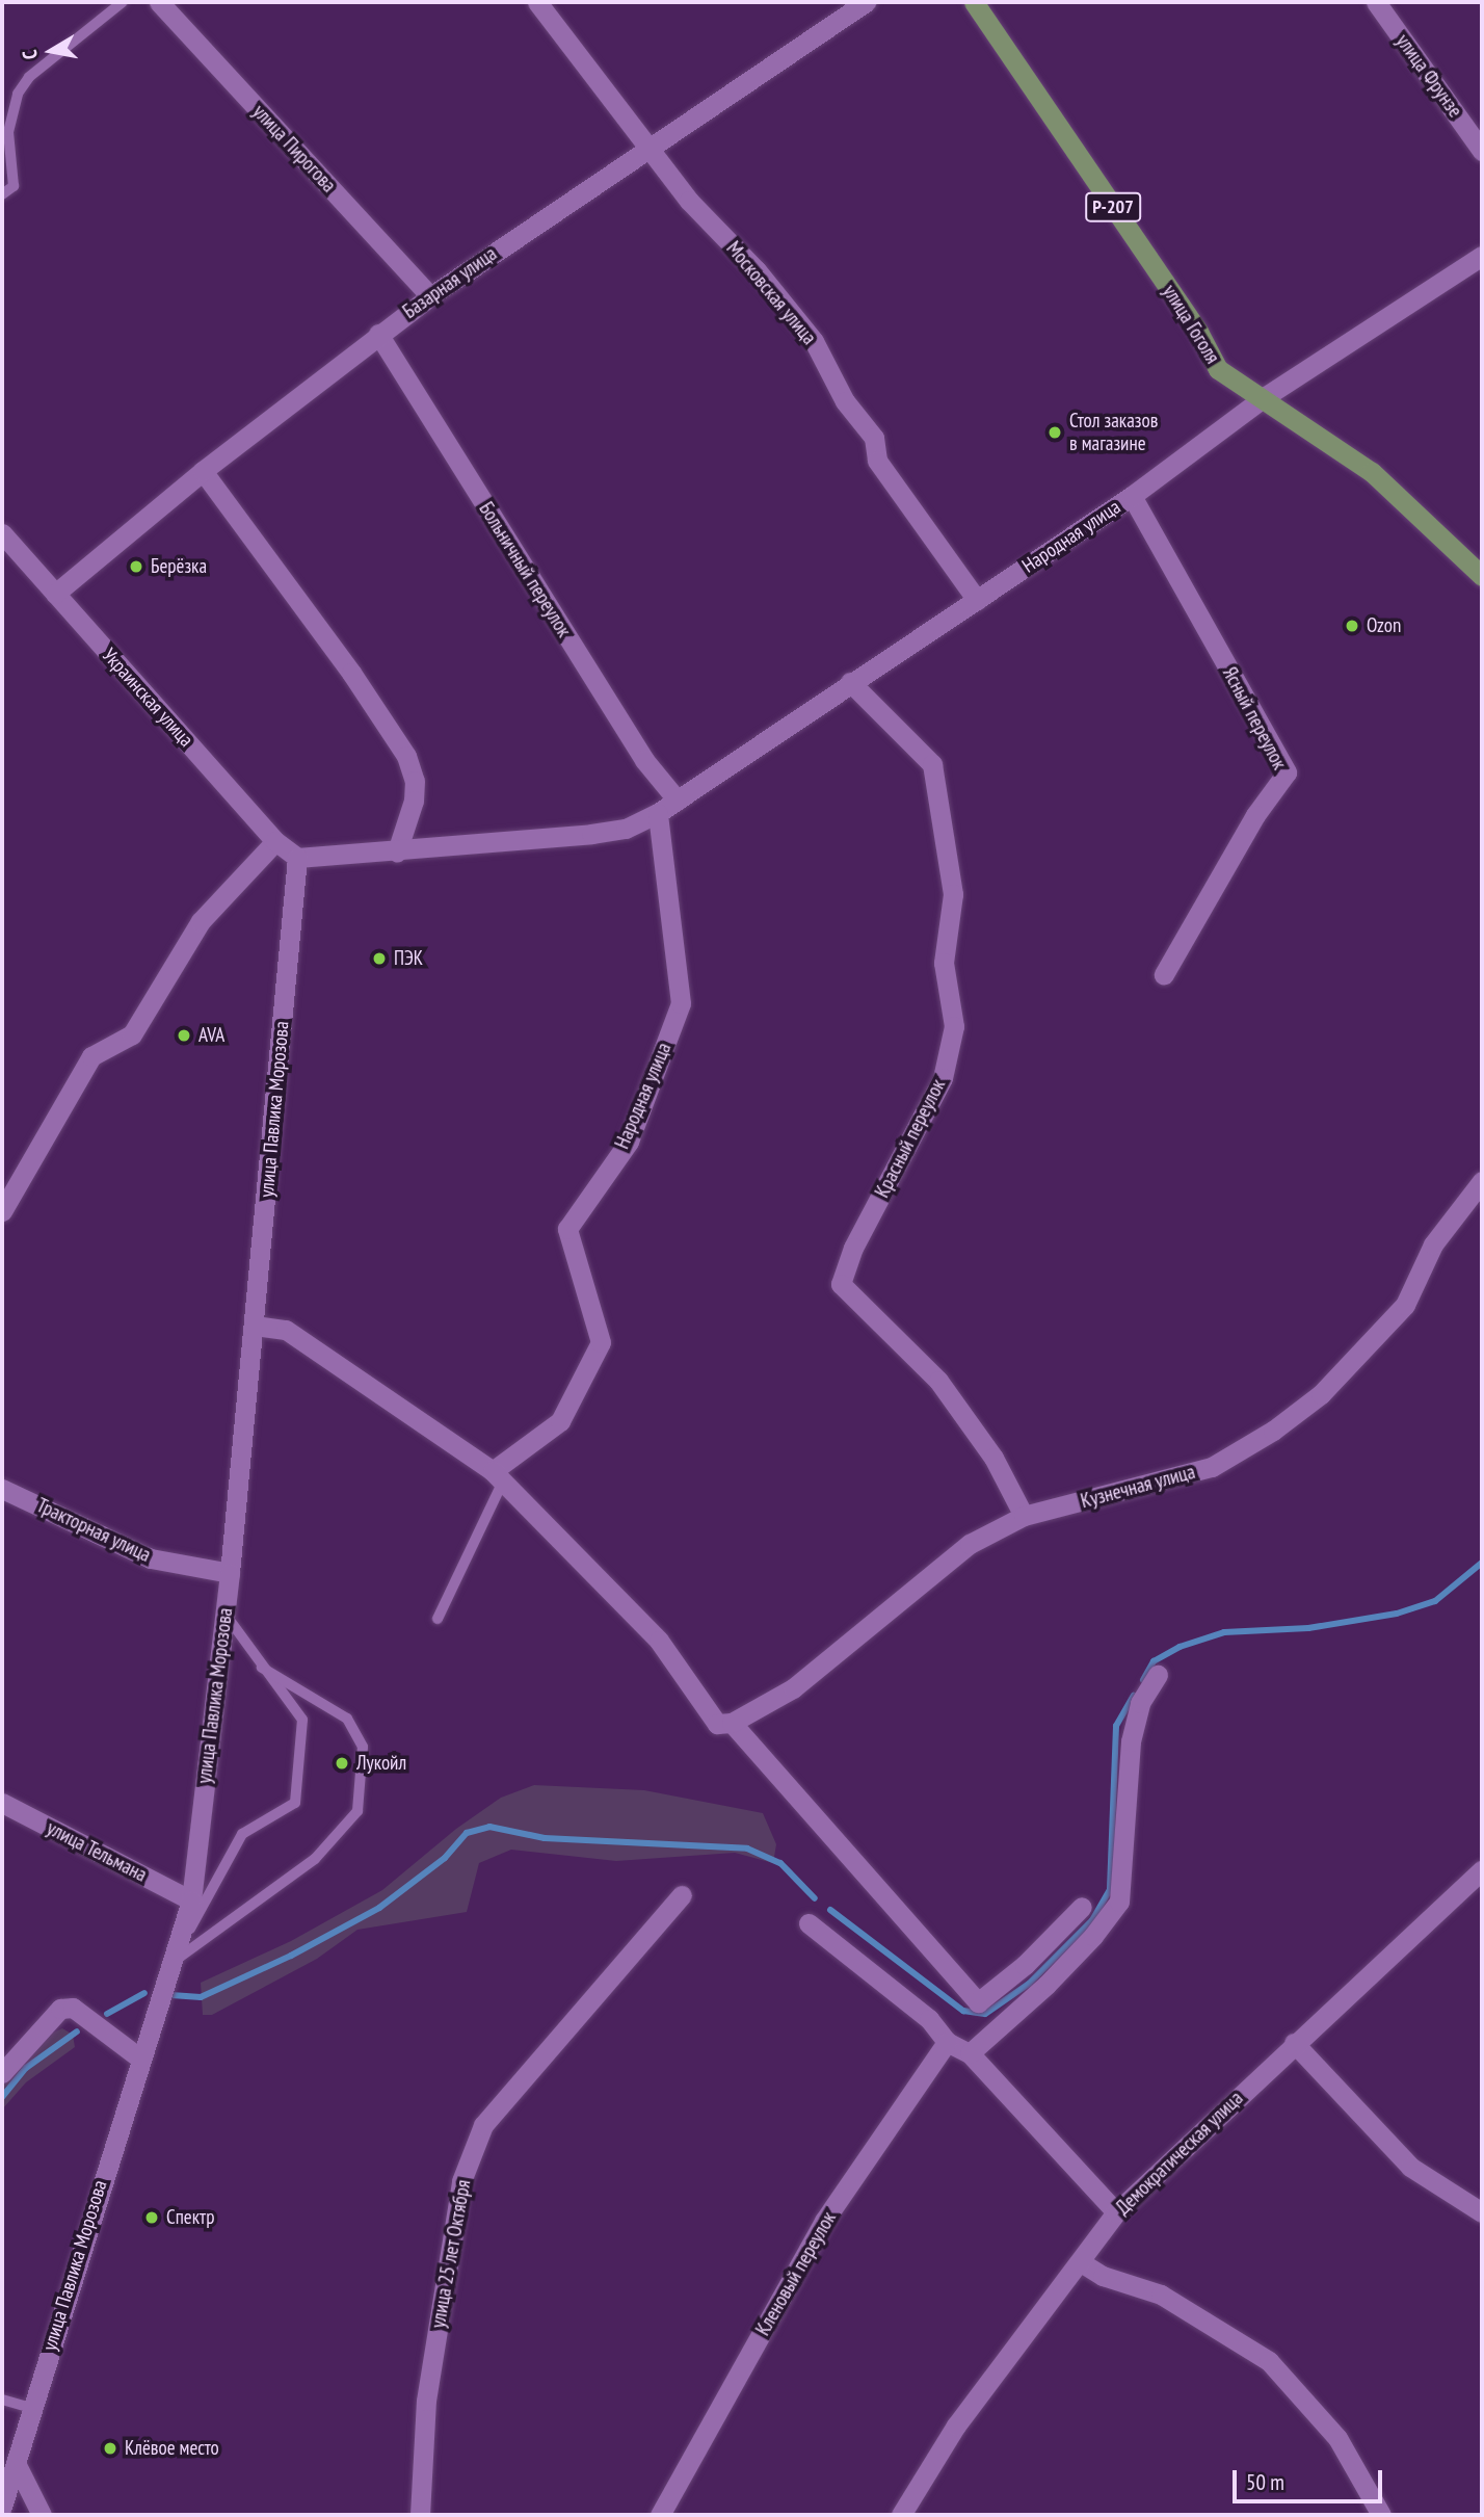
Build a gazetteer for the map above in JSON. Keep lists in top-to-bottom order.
{
  "streets": {
    "main road": ["Р-207", "улица Гоголя"],
    "street": [
      "улица Фрунзе",
      "улица Пирогова",
      "Базарная улица",
      "Московская улица",
      "Народная улица",
      "Больничный переулок",
      "Украинская улица",
      "Ясный переулок",
      "улица Павлика Морозова",
      "Красный переулок",
      "Кузнечная улица",
      "Тракторная улица",
      "улица Тельмана",
      "Демократическая улица",
      "улица 25 лет Октября",
      "Кленовый переулок"
    ]
  },
  "crossings": [
    ["улица Пирогова", "Базарная улица"],
    ["Базарная улица", "Московская улица"],
    ["Базарная улица", "Больничный переулок"],
    ["Базарная улица", "Украинская улица"],
    ["Московская улица", "Народная улица"],
    ["улица Гоголя", "Народная улица"],
    ["Народная улица", "Больничный переулок"],
    ["Народная улица", "Украинская улица"],
    ["Народная улица", "Ясный переулок"],
    ["Народная улица", "улица Павлика Морозова"],
    ["Народная улица", "Красный переулок"],
    ["Украинская улица", "улица Павлика Морозова"],
    ["улица Павлика Морозова", "Тракторная улица"],
    ["улица Павлика Морозова", "улица Тельмана"],
    ["Красный переулок", "Кузнечная улица"]
  ],
  "places": [
    "Стол заказов в магазине",
    "Берёзка",
    "Ozon",
    "ПЭК",
    "AVA",
    "Лукойл",
    "Спектр",
    "Клёвое место"
  ],
  "scale_bar": "50 m",
  "north": "left"
}
